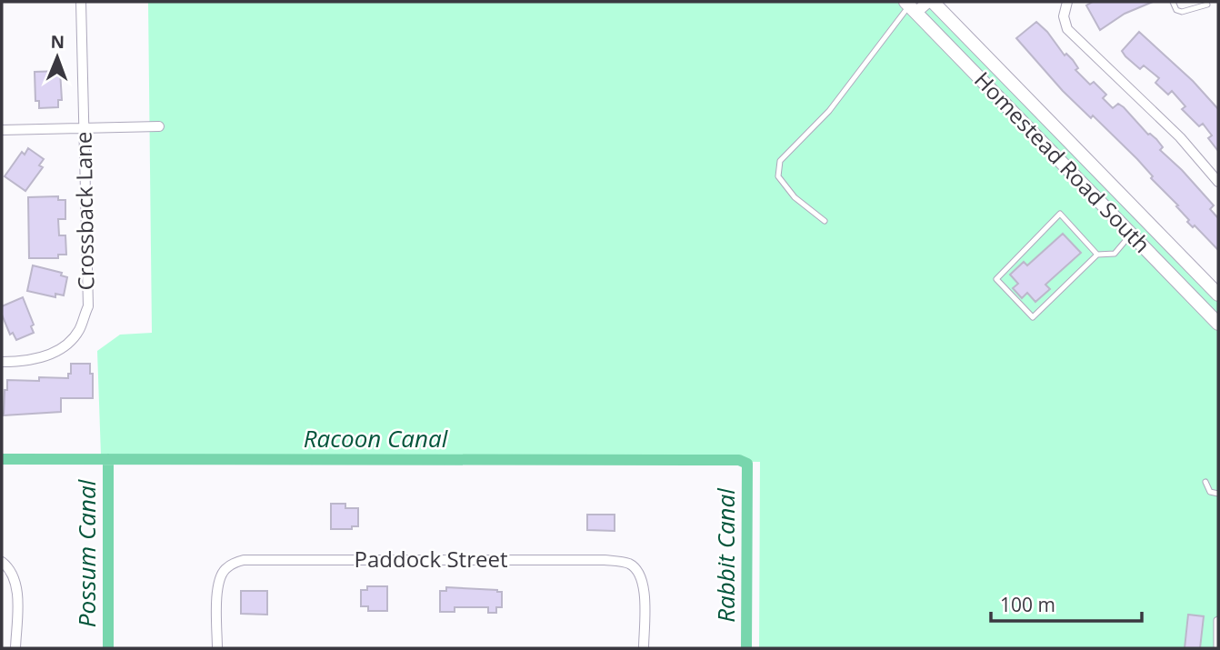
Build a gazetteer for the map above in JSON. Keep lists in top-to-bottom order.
{
  "streets": {
    "main road": ["Homestead Road South"],
    "street": ["Crossback Lane", "Paddock Street"]
  },
  "water": ["Racoon Canal", "Possum Canal", "Rabbit Canal"],
  "scale_bar": "100 m",
  "north": "top"
}
